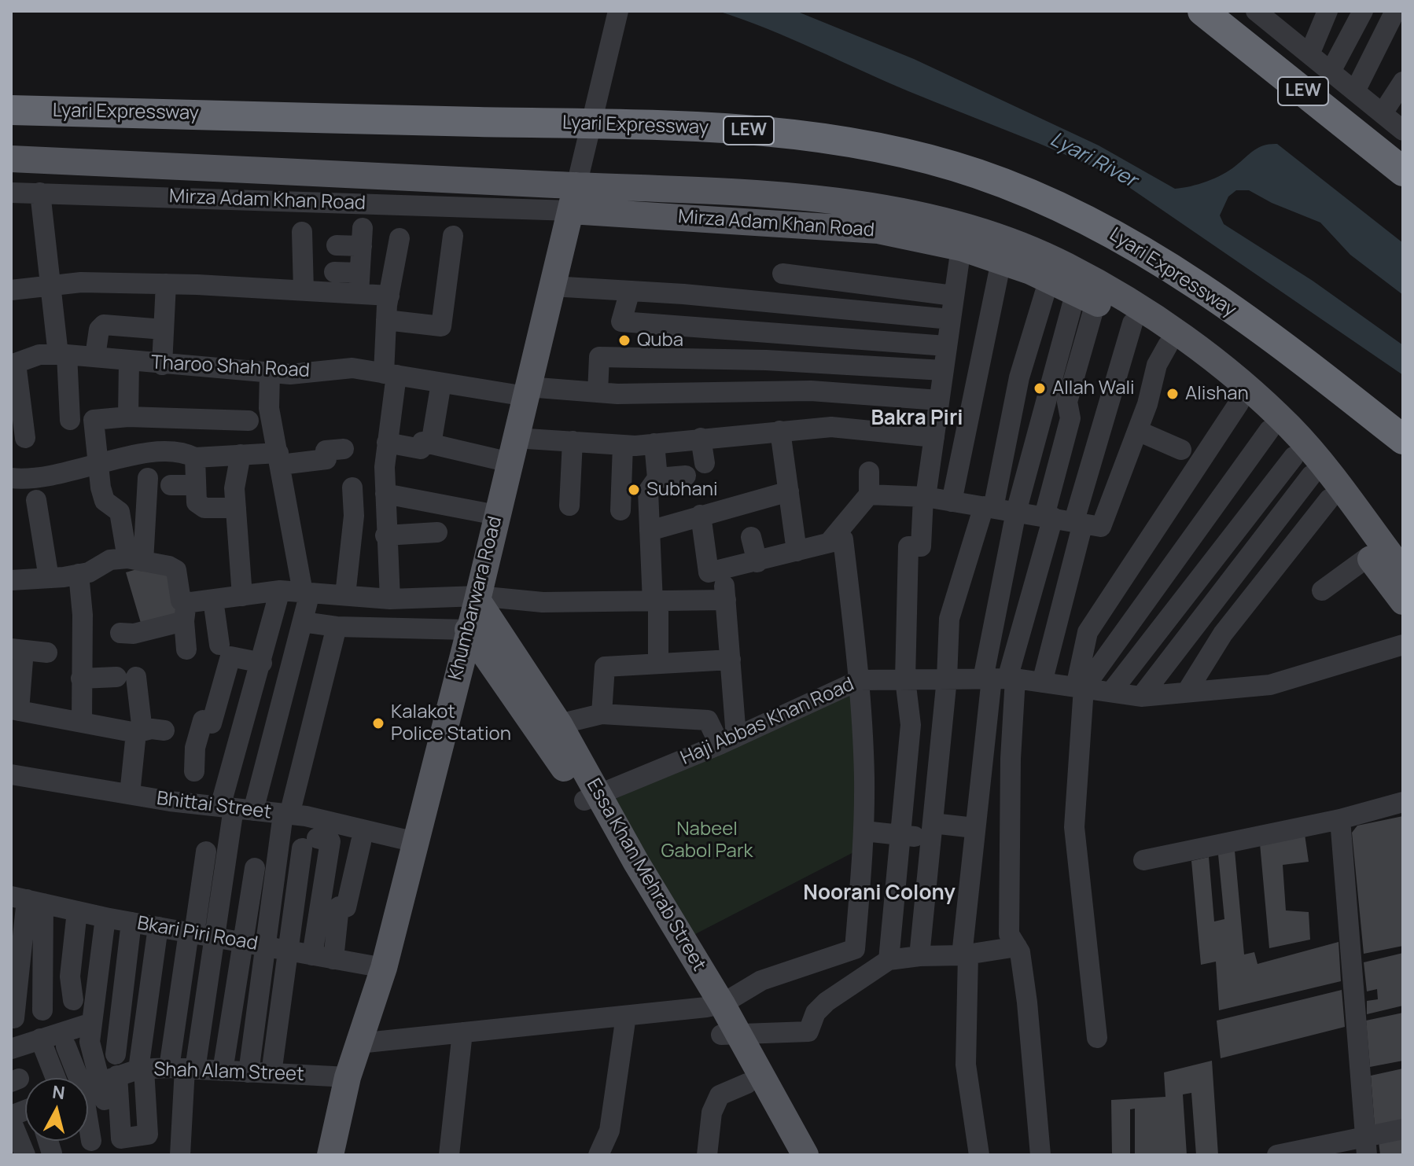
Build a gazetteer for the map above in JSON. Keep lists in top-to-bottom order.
{
  "streets": {
    "highway": ["LEW", "Lyari Expressway"],
    "main road": ["Mirza Adam Khan Road", "Khumbarwara Road", "Essa Khan Mehrab Street"],
    "street": [
      "Tharoo Shah Road",
      "Haji Abbas Khan Road",
      "Bhittai Street",
      "Bkari Piri Road",
      "Shah Alam Street"
    ]
  },
  "crossings": [
    ["Mirza Adam Khan Road", "Khumbarwara Road"],
    ["Tharoo Shah Road", "Khumbarwara Road"],
    ["Khumbarwara Road", "Bhittai Street"],
    ["Khumbarwara Road", "Essa Khan Mehrab Street"],
    ["Khumbarwara Road", "Bkari Piri Road"],
    ["Khumbarwara Road", "Shah Alam Street"],
    ["Haji Abbas Khan Road", "Essa Khan Mehrab Street"]
  ],
  "districts": ["Bakra Piri", "Noorani Colony"],
  "water": ["Lyari River"],
  "parks": ["Nabeel Gabol Park"],
  "places": [
    "Quba",
    "Allah Wali",
    "Alishan",
    "Subhani",
    "Kalakot Police Station"
  ],
  "north": "top"
}
